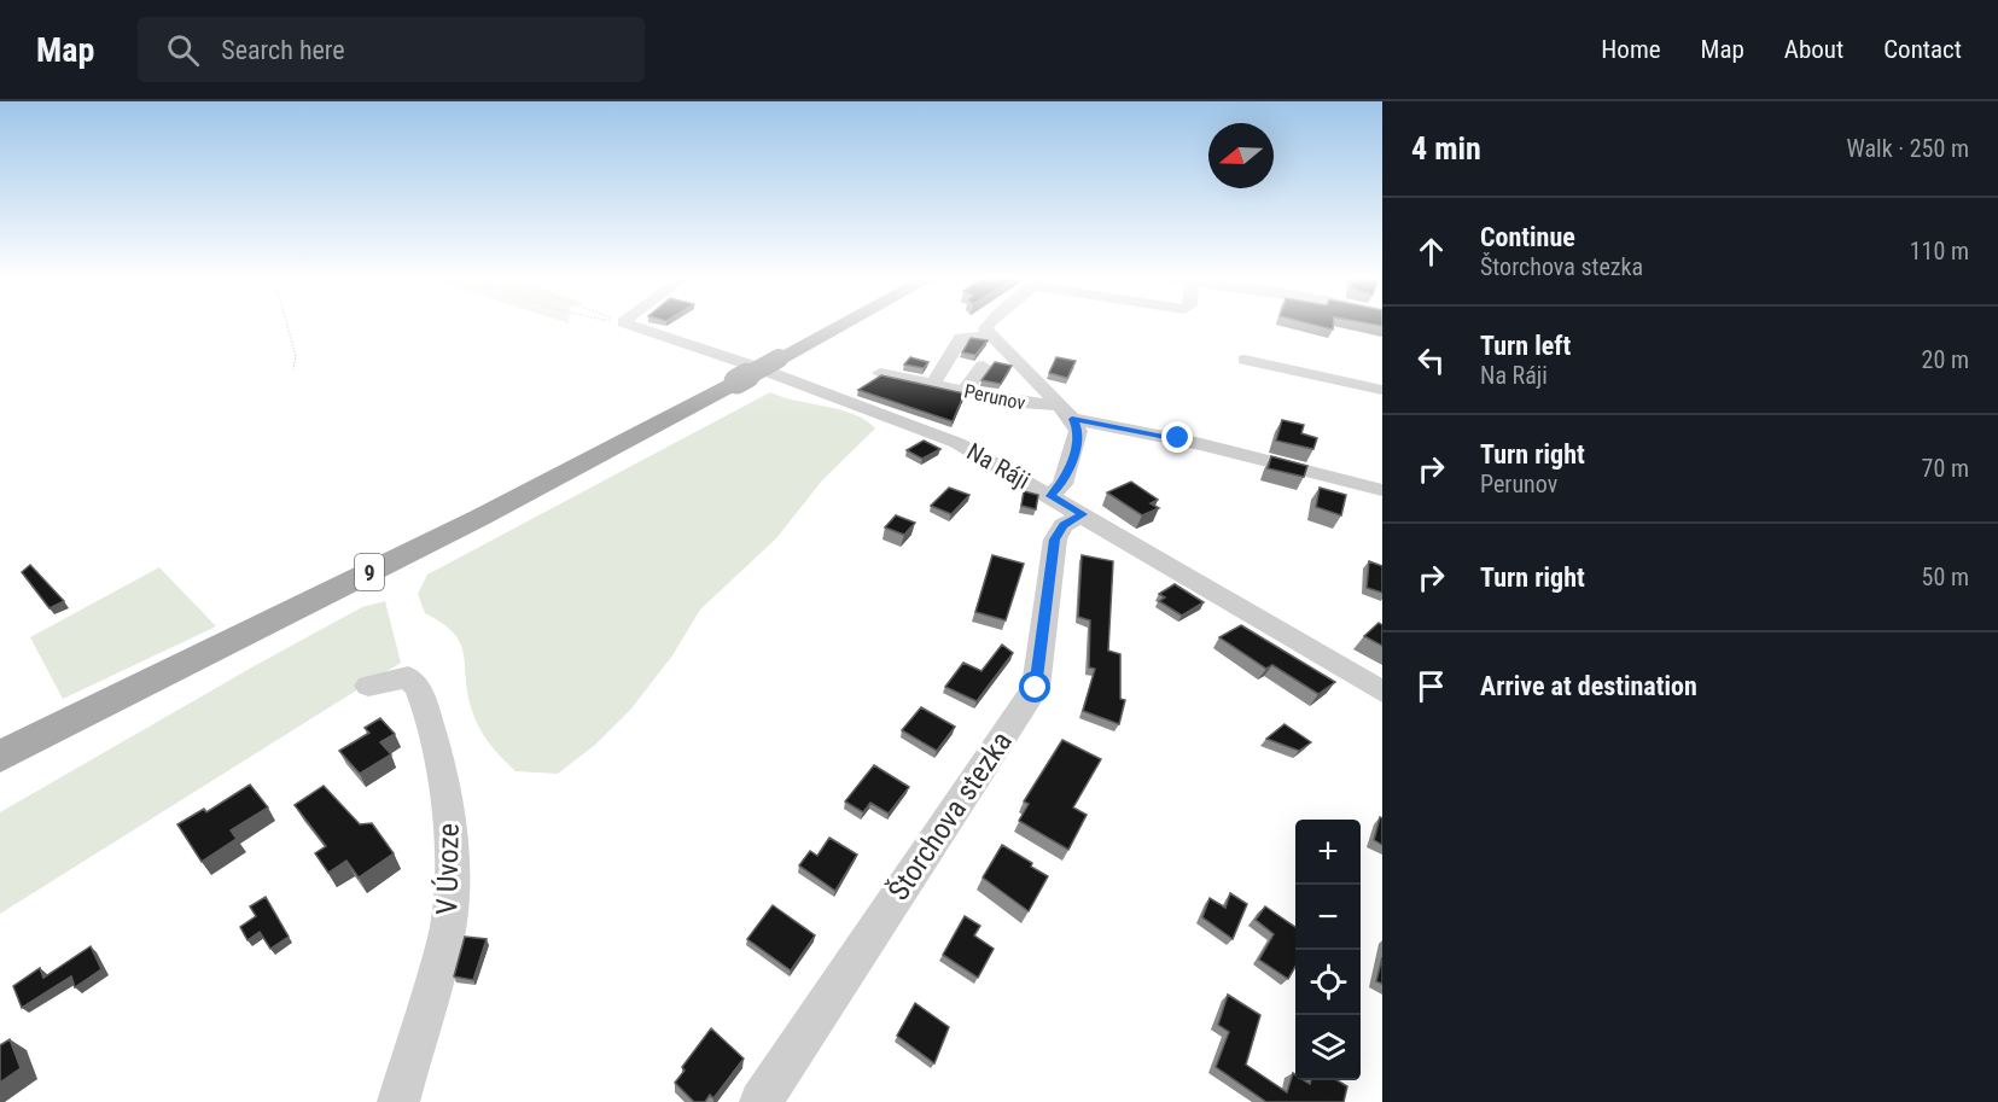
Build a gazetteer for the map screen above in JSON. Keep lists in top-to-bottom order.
{
  "streets": {
    "main road": ["9"],
    "street": [
      "Perunov",
      "Na Ráji",
      "Štorchova stezka",
      "V Úvoze"
    ]
  },
  "crossings": [
    ["Na Ráji", "Štorchova stezka"]
  ],
  "north": "left",
  "page": {
    "header": "Map",
    "search": "Search here",
    "nav": [
      "Home",
      "Map",
      "About",
      "Contact"
    ],
    "heading": ["4 min", "Walk · 250 m"],
    "list": [
      ["Continue", "Štorchova stezka", "110 m"],
      ["Turn left", "Na Ráji", "20 m"],
      ["Turn right", "Perunov", "70 m"],
      ["Turn right", "50 m"],
      "Arrive at destination"
    ],
    "map_buttons": ["+", "−"]
  }
}
